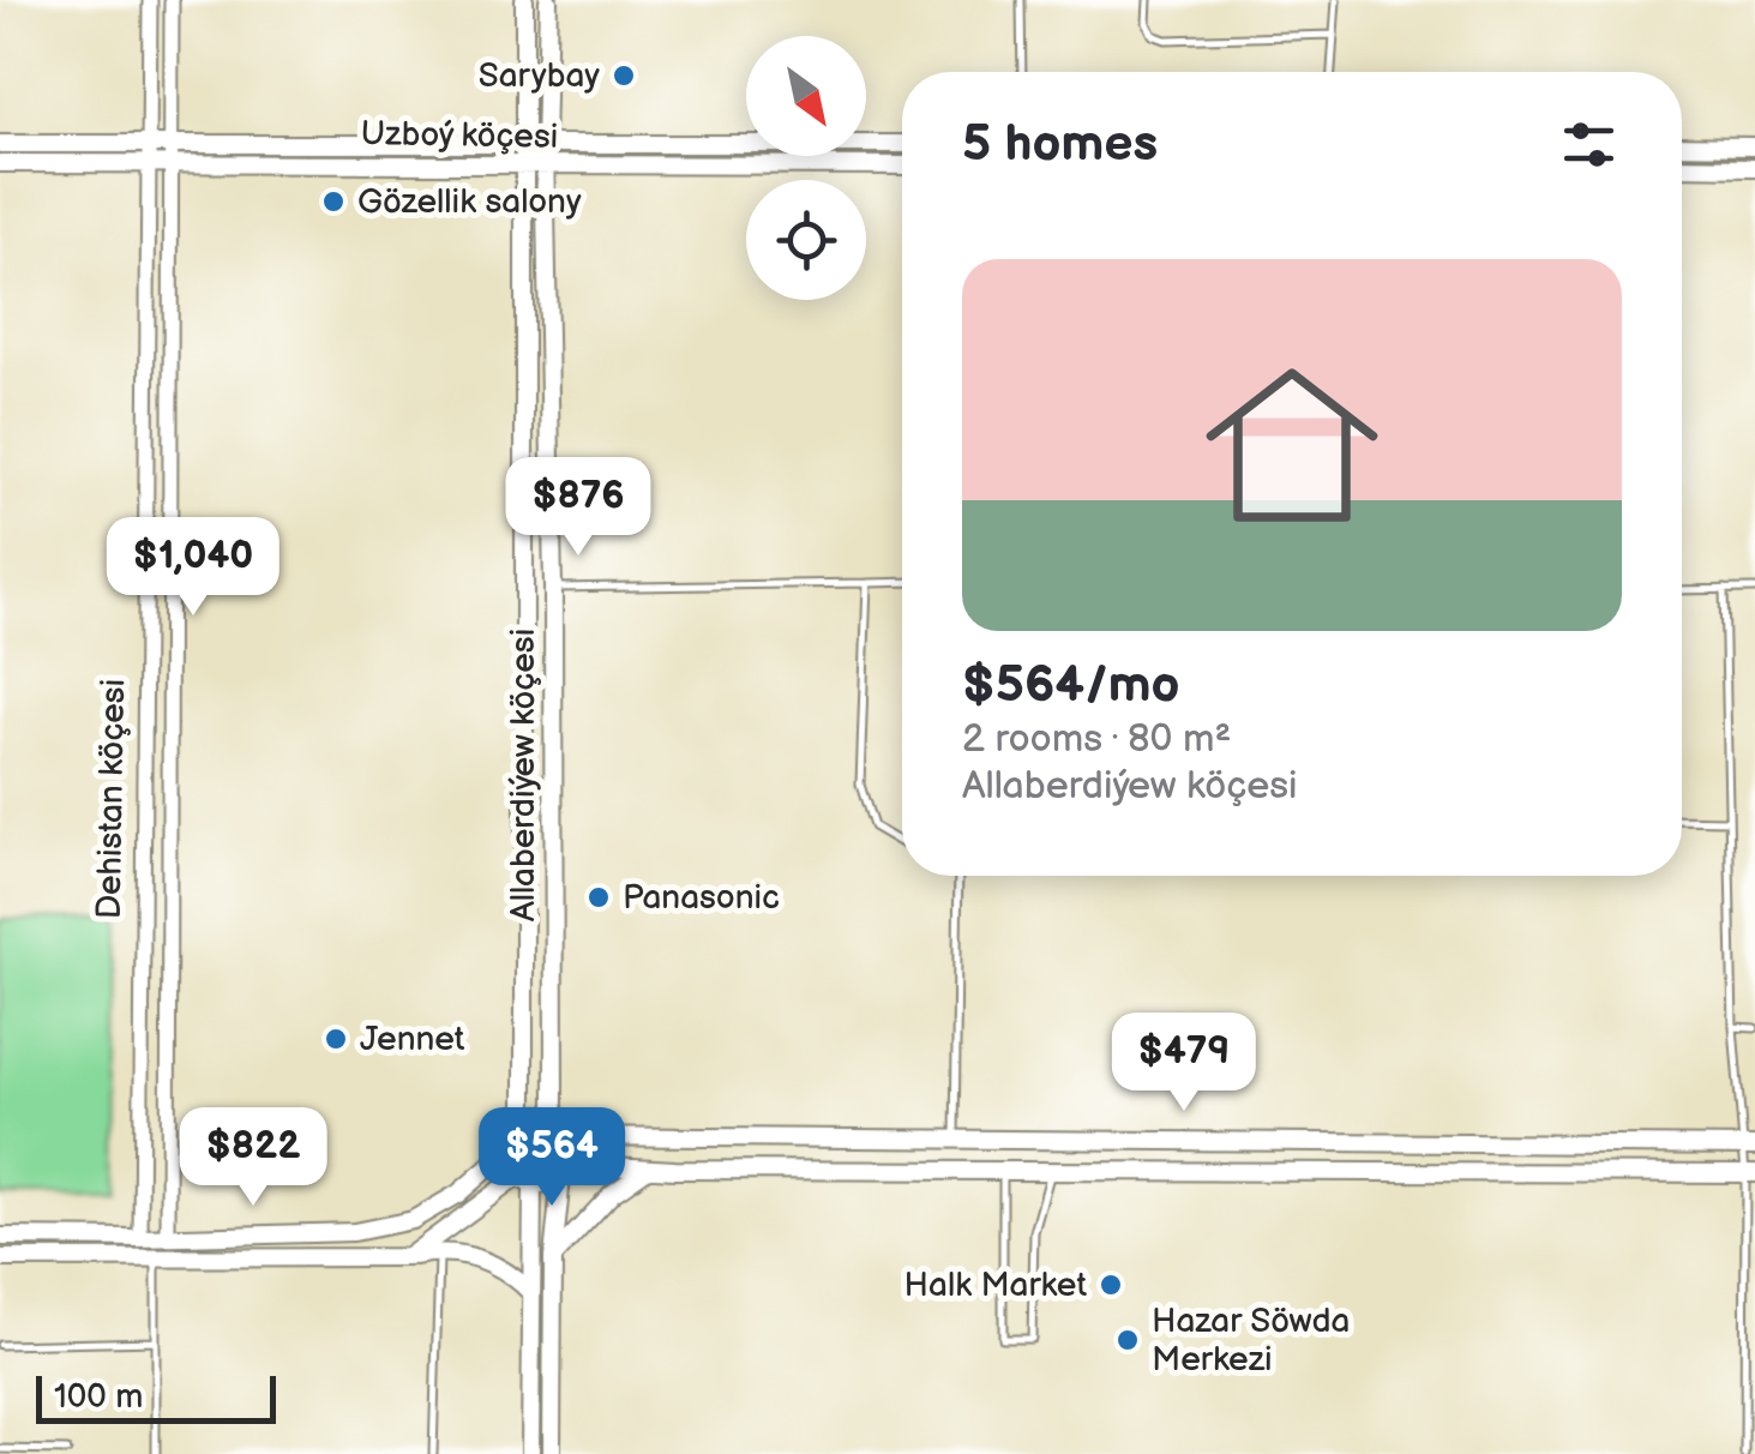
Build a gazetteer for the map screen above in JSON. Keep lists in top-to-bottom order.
{
  "streets": {
    "street": ["Uzboý köçesi", "Allaberdiýew köçesi", "Dehistan köçesi"]
  },
  "crossings": [
    ["Uzboý köçesi", "Allaberdiýew köçesi"],
    ["Uzboý köçesi", "Dehistan köçesi"]
  ],
  "places": [
    "Sarybay",
    "Gözellik salony",
    "Panasonic",
    "Jennet",
    "Halk Market",
    "Hazar Söwda Merkezi"
  ],
  "scale_bar": "100 m",
  "north": "bottom right",
  "page": {
    "heading": "5 homes",
    "list": [
      {
        "name": "$564/mo",
        "note": "2 rooms · 80 m² · Allaberdiýew köçesi"
      }
    ],
    "price": [
      "$876",
      "$1,040",
      "$479",
      "$822",
      "$564"
    ],
    "scale": "100 m"
  }
}
